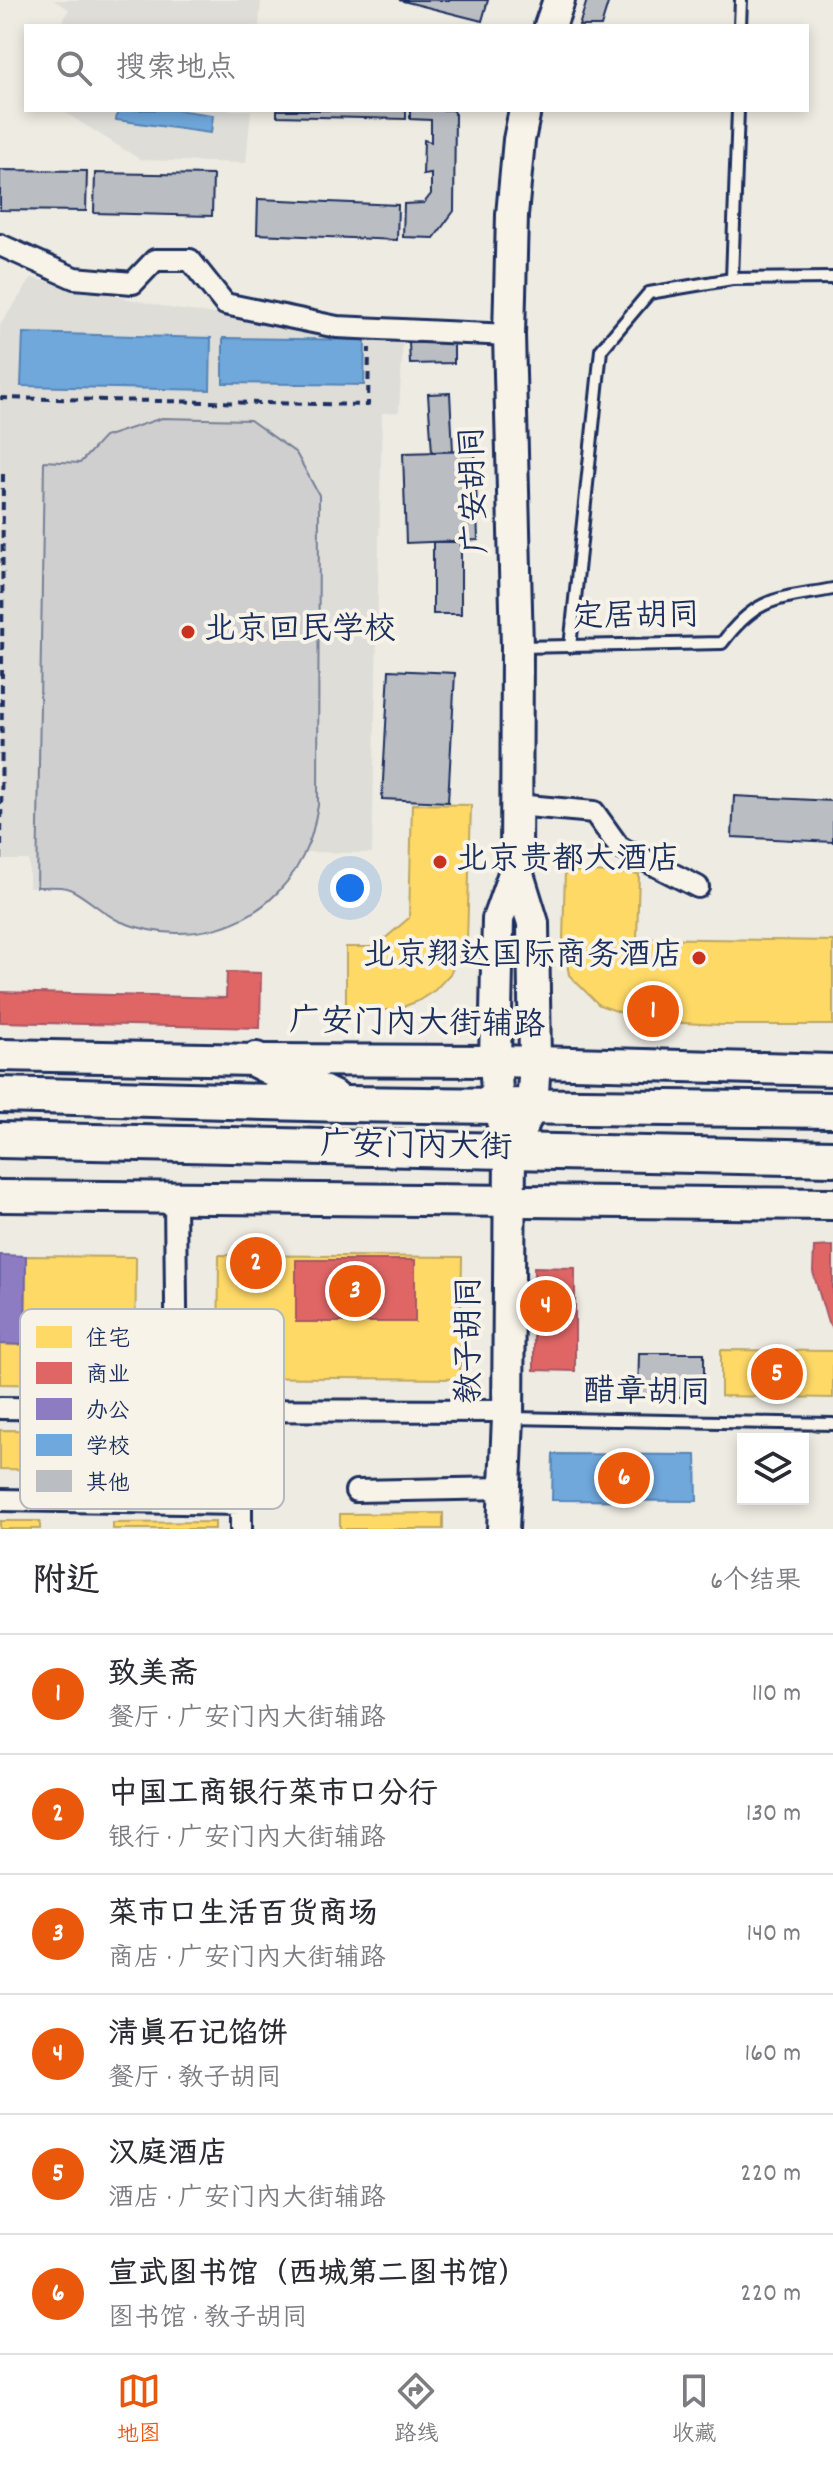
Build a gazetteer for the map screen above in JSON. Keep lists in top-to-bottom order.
{
  "streets": {
    "main road": ["广安门内大街"],
    "street": ["广安胡同", "广安门内大街辅路", "教子胡同"],
    "lane": ["定居胡同", "醋章胡同"]
  },
  "crossings": [
    ["广安胡同", "定居胡同"],
    ["广安胡同", "广安门内大街辅路"],
    ["广安胡同", "广安门内大街"],
    ["广安胡同", "教子胡同"],
    ["广安门内大街", "教子胡同"],
    ["教子胡同", "醋章胡同"]
  ],
  "places": ["北京回民学校", "北京贵都大酒店", "北京翔达国际商务酒店"],
  "legend": [
    "住宅",
    "商业",
    "办公",
    "学校",
    "其他"
  ],
  "page": {
    "search": "搜索地点",
    "pins": [
      "1",
      "2",
      "3",
      "4",
      "5",
      "6"
    ],
    "heading": ["附近", "6个结果"],
    "list": [
      {
        "mark": "1",
        "name": "致美斋",
        "note": "餐厅 · 广安门内大街辅路",
        "value": "110 m"
      },
      {
        "mark": "2",
        "name": "中国工商银行菜市口分行",
        "note": "银行 · 广安门内大街辅路",
        "value": "130 m"
      },
      {
        "mark": "3",
        "name": "菜市口生活百货商场",
        "note": "商店 · 广安门内大街辅路",
        "value": "140 m"
      },
      {
        "mark": "4",
        "name": "清真石记馅饼",
        "note": "餐厅 · 教子胡同",
        "value": "160 m"
      },
      {
        "mark": "5",
        "name": "汉庭酒店",
        "note": "酒店 · 广安门内大街辅路",
        "value": "220 m"
      },
      {
        "mark": "6",
        "name": "宣武图书馆（西城第二图书馆）",
        "note": "图书馆 · 教子胡同",
        "value": "220 m"
      }
    ],
    "nav": ["地图", "路线", "收藏"]
  }
}
